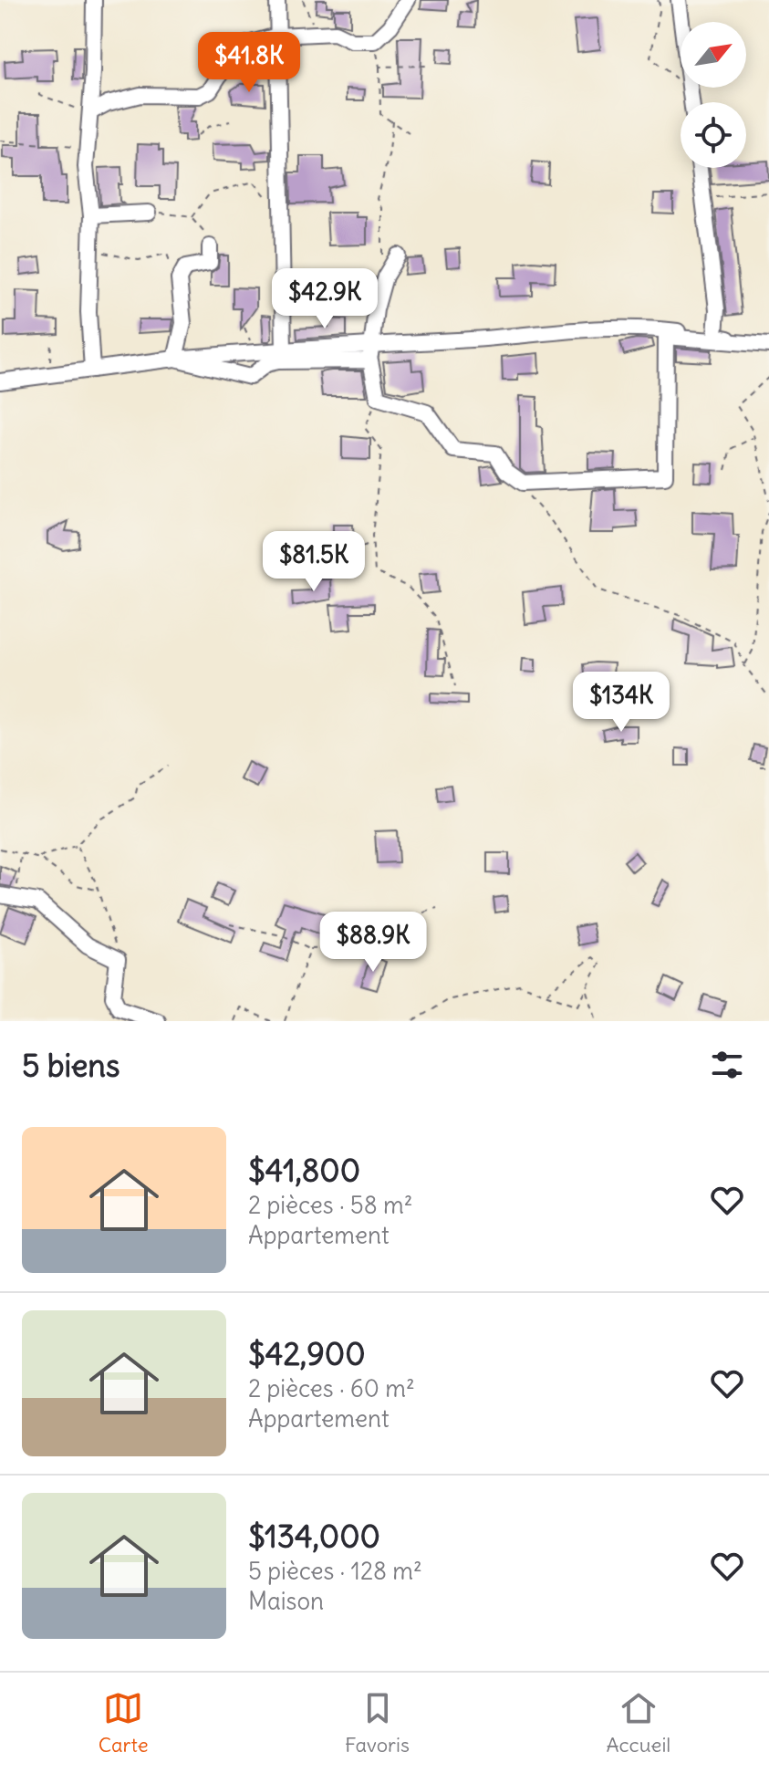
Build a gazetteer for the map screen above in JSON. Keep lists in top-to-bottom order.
{
  "north": "top right",
  "page": {
    "price": [
      "$41.8K",
      "$42.9K",
      "$81.5K",
      "$134K",
      "$88.9K"
    ],
    "heading": "5 biens",
    "list": [
      {
        "name": "$41,800",
        "note": "2 pièces · 58 m² · Appartement"
      },
      {
        "name": "$42,900",
        "note": "2 pièces · 60 m² · Appartement"
      },
      {
        "name": "$134,000",
        "note": "5 pièces · 128 m² · Maison"
      }
    ],
    "tabs": ["Carte", "Favoris", "Accueil"]
  }
}
